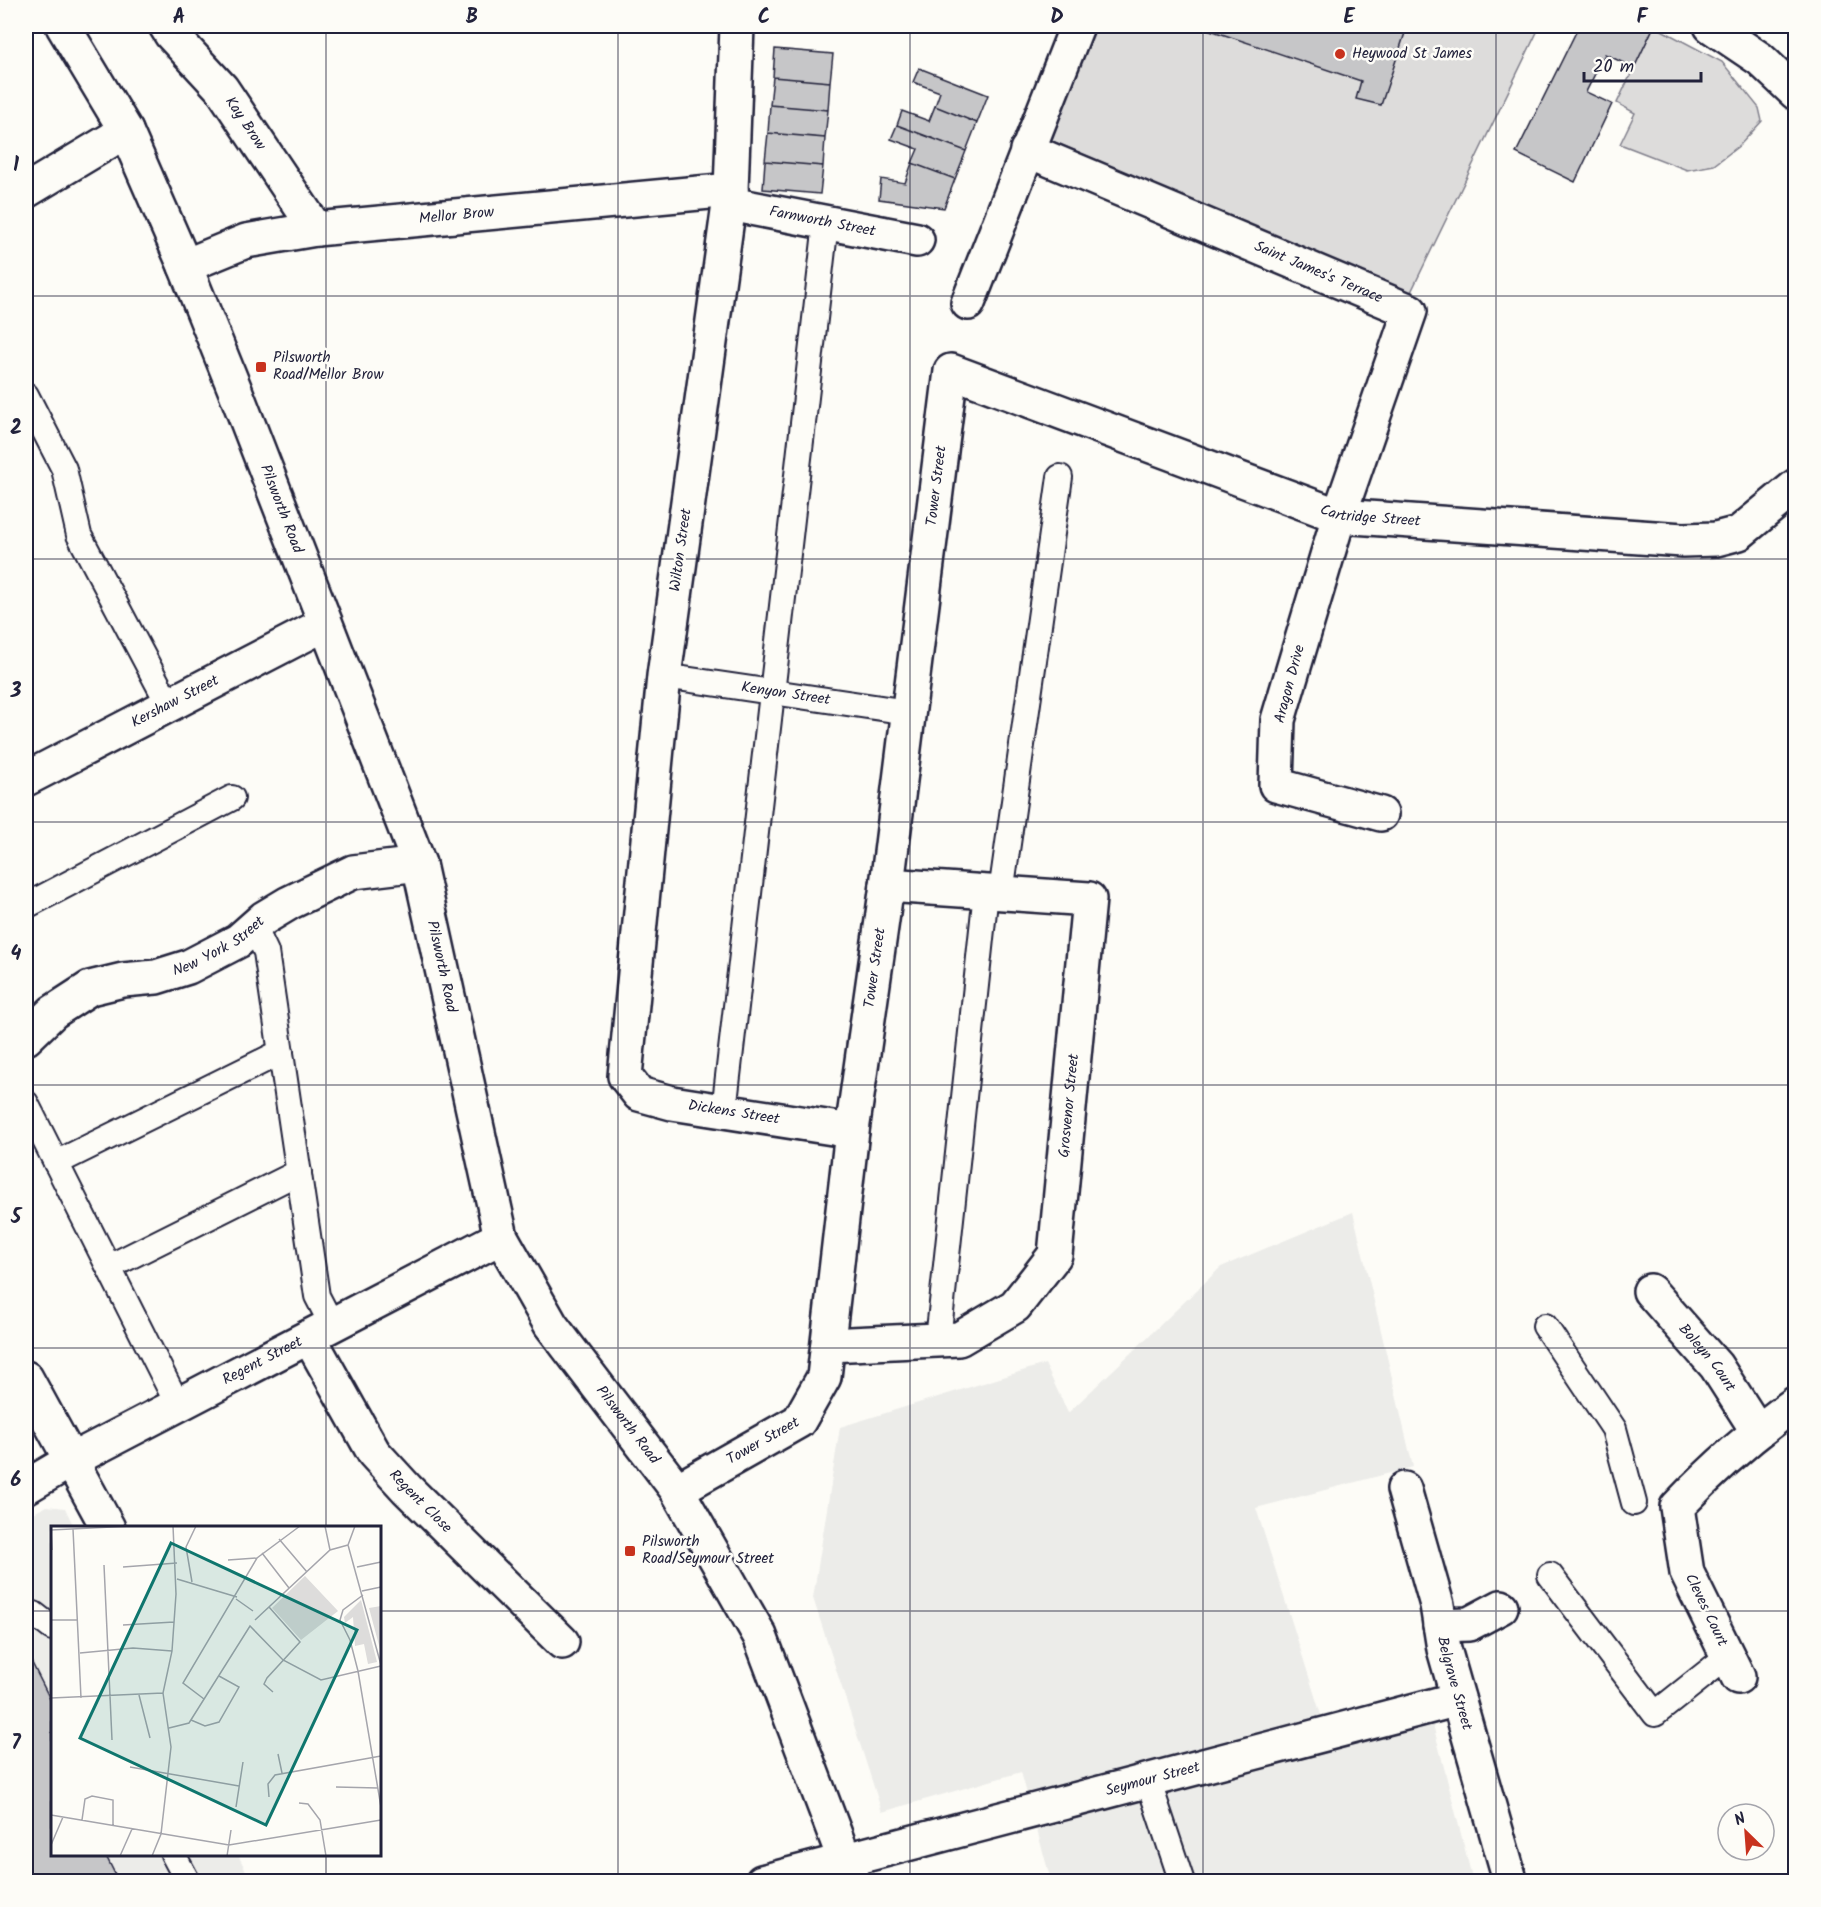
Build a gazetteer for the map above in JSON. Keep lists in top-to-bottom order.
{
  "streets": {
    "street": [
      "Kay Brow",
      "Mellor Brow",
      "Farnworth Street",
      "Saint James's Terrace",
      "Tower Street",
      "Pilsworth Road",
      "Cartridge Street",
      "Wilton Street",
      "Aragon Drive",
      "Kershaw Street",
      "New York Street",
      "Grosvenor Street",
      "Dickens Street",
      "Boleyn Court",
      "Regent Street",
      "Regent Close",
      "Cleves Court",
      "Belgrave Street",
      "Seymour Street"
    ],
    "lane": ["Kenyon Street"]
  },
  "crossings": [
    ["Kay Brow", "Mellor Brow"],
    ["Mellor Brow", "Farnworth Street"],
    ["Mellor Brow", "Pilsworth Road"],
    ["Mellor Brow", "Wilton Street"],
    ["Farnworth Street", "Wilton Street"],
    ["Saint James's Terrace", "Cartridge Street"],
    ["Saint James's Terrace", "Aragon Drive"],
    ["Tower Street", "Pilsworth Road"],
    ["Tower Street", "Cartridge Street"],
    ["Tower Street", "Kenyon Street"],
    ["Tower Street", "Grosvenor Street"],
    ["Tower Street", "Dickens Street"],
    ["Pilsworth Road", "Kershaw Street"],
    ["Pilsworth Road", "New York Street"],
    ["Pilsworth Road", "Regent Street"],
    ["Pilsworth Road", "Seymour Street"],
    ["Cartridge Street", "Aragon Drive"],
    ["Wilton Street", "Kenyon Street"],
    ["Wilton Street", "Dickens Street"],
    ["Boleyn Court", "Cleves Court"],
    ["Regent Street", "Regent Close"],
    ["Belgrave Street", "Seymour Street"]
  ],
  "places": {
    "other": ["Heywood St James"],
    "transit": ["Pilsworth Road/Mellor Brow", "Pilsworth Road/Seymour Street"]
  },
  "scale_bar": "20 m",
  "north": "top left",
  "grid": {
    "columns": [
      "A",
      "B",
      "C",
      "D",
      "E",
      "F"
    ],
    "rows": [
      "1",
      "2",
      "3",
      "4",
      "5",
      "6",
      "7"
    ]
  }
}
